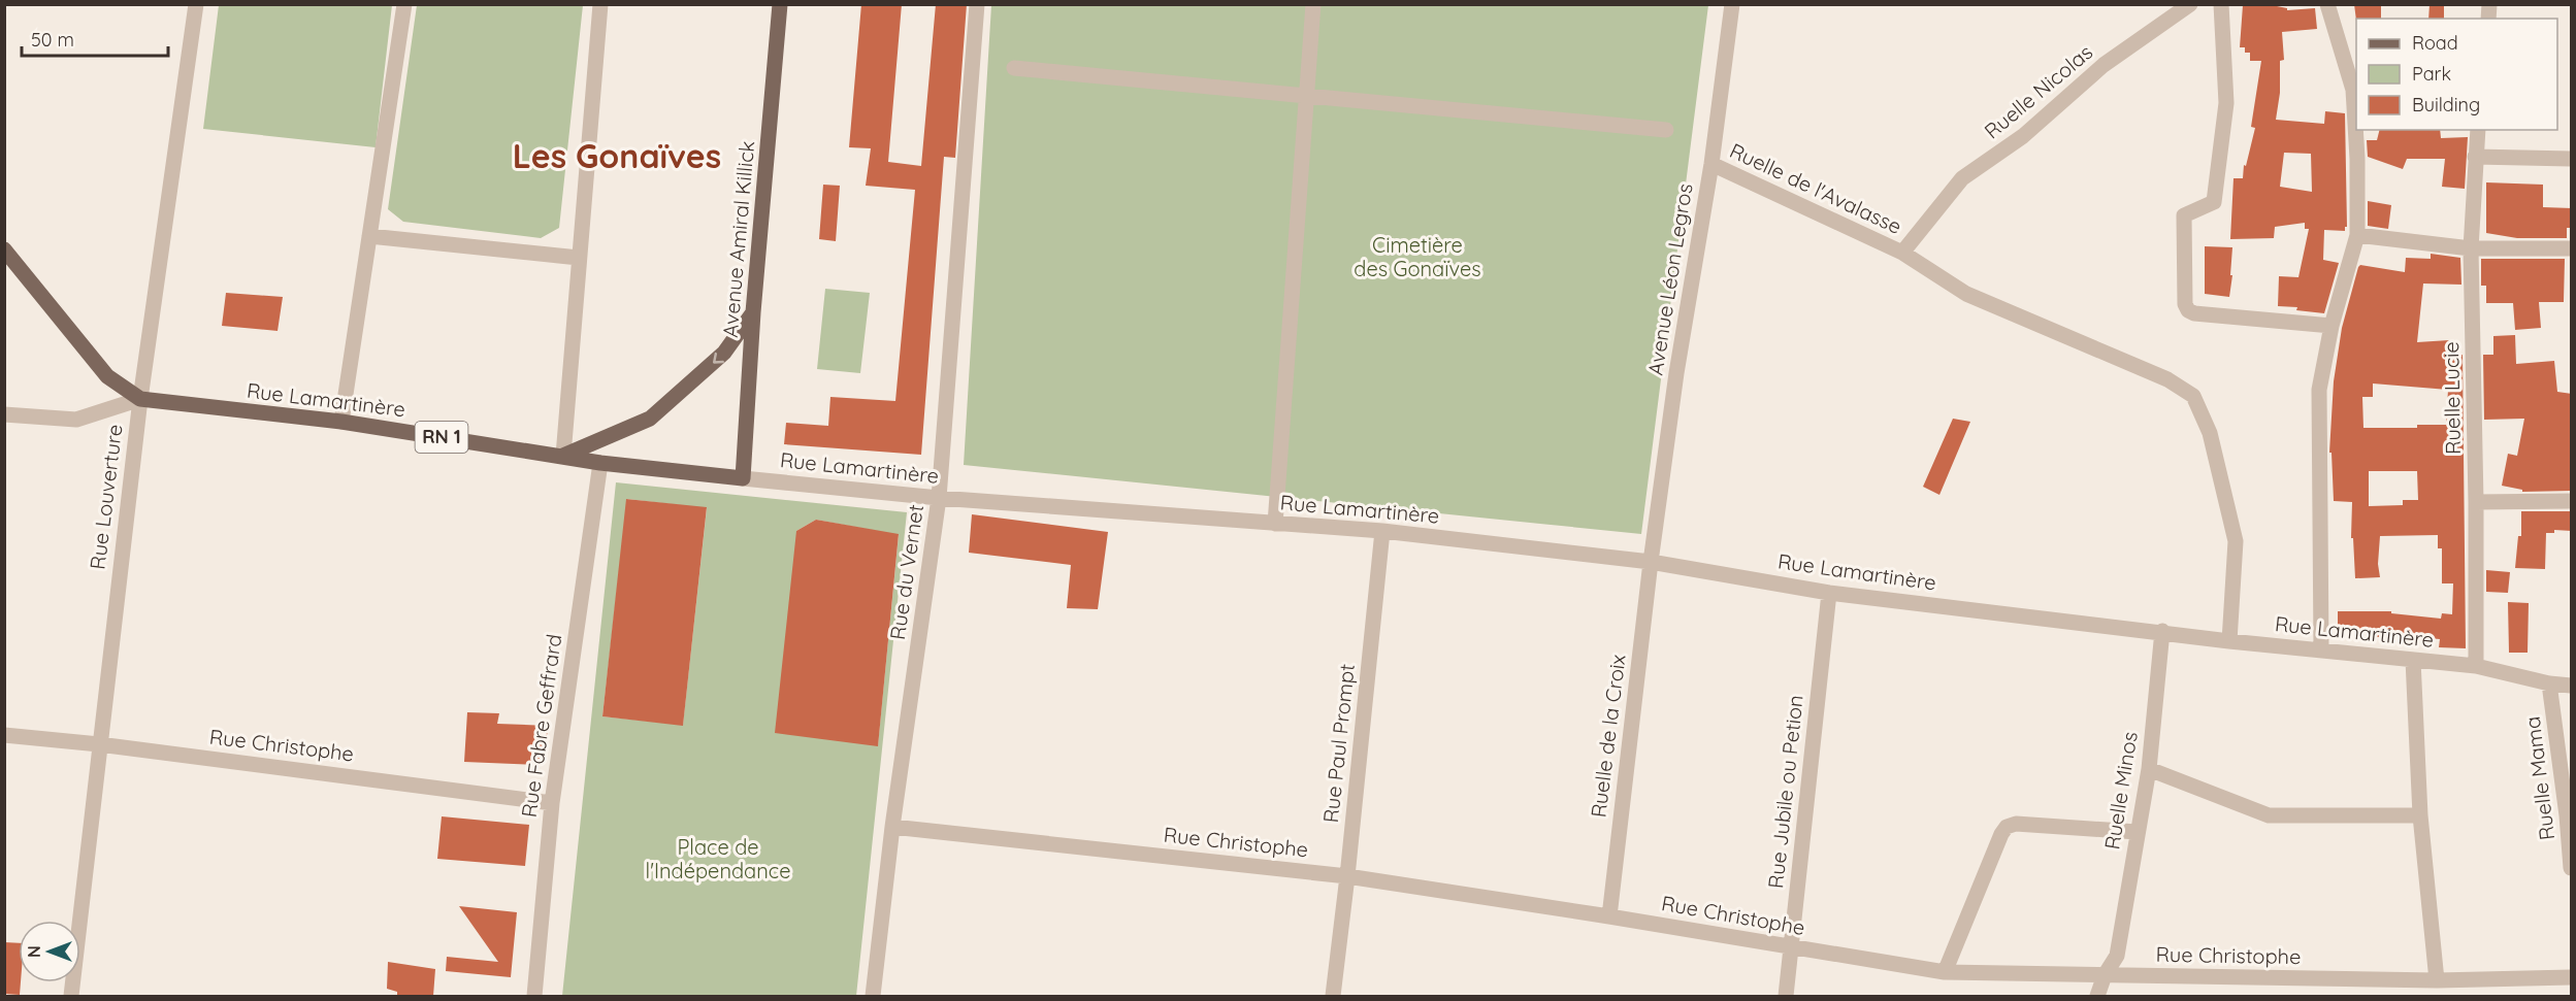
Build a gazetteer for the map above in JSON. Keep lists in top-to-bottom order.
{
  "streets": {
    "main road": ["Avenue Amiral Killick", "Rue Lamartinère", "RN 1"],
    "street": [
      "Ruelle Nicolas",
      "Ruelle de l'Avalasse",
      "Avenue Léon Legros",
      "Ruelle Lucie",
      "Rue Louverture",
      "Rue du Vernet",
      "Rue Fabre Geffrard",
      "Ruelle de la Croix",
      "Rue Paul Prompt",
      "Rue Christophe",
      "Ruelle Mama",
      "Ruelle Minos",
      "Rue Jubile ou Petion"
    ]
  },
  "crossings": [
    ["Ruelle Nicolas", "Ruelle de l'Avalasse"],
    ["Ruelle de l'Avalasse", "Avenue Léon Legros"],
    ["Ruelle de l'Avalasse", "Rue Lamartinère"],
    ["Avenue Amiral Killick", "Rue Lamartinère"],
    ["Avenue Léon Legros", "Rue Lamartinère"],
    ["Avenue Léon Legros", "Ruelle de la Croix"],
    ["Ruelle Lucie", "Rue Lamartinère"],
    ["Rue Lamartinère", "RN 1"],
    ["Rue Lamartinère", "Rue Louverture"],
    ["Rue Lamartinère", "Rue du Vernet"],
    ["Rue Lamartinère", "Rue Fabre Geffrard"],
    ["Rue Lamartinère", "Ruelle de la Croix"],
    ["Rue Lamartinère", "Rue Paul Prompt"],
    ["Rue Lamartinère", "Ruelle Mama"],
    ["Rue Lamartinère", "Ruelle Minos"],
    ["Rue Lamartinère", "Rue Jubile ou Petion"],
    ["RN 1", "Rue Louverture"],
    ["Rue Louverture", "Rue Christophe"],
    ["Rue du Vernet", "Rue Christophe"],
    ["Rue Fabre Geffrard", "Rue Christophe"],
    ["Ruelle de la Croix", "Rue Christophe"],
    ["Rue Paul Prompt", "Rue Christophe"],
    ["Rue Christophe", "Ruelle Minos"],
    ["Rue Christophe", "Rue Jubile ou Petion"]
  ],
  "districts": ["Les Gonaïves"],
  "parks": ["Cimetière des Gonaïves", "Place de l'Indépendance"],
  "legend": ["Road", "Park", "Building"],
  "scale_bar": "50 m",
  "north": "left"
}
